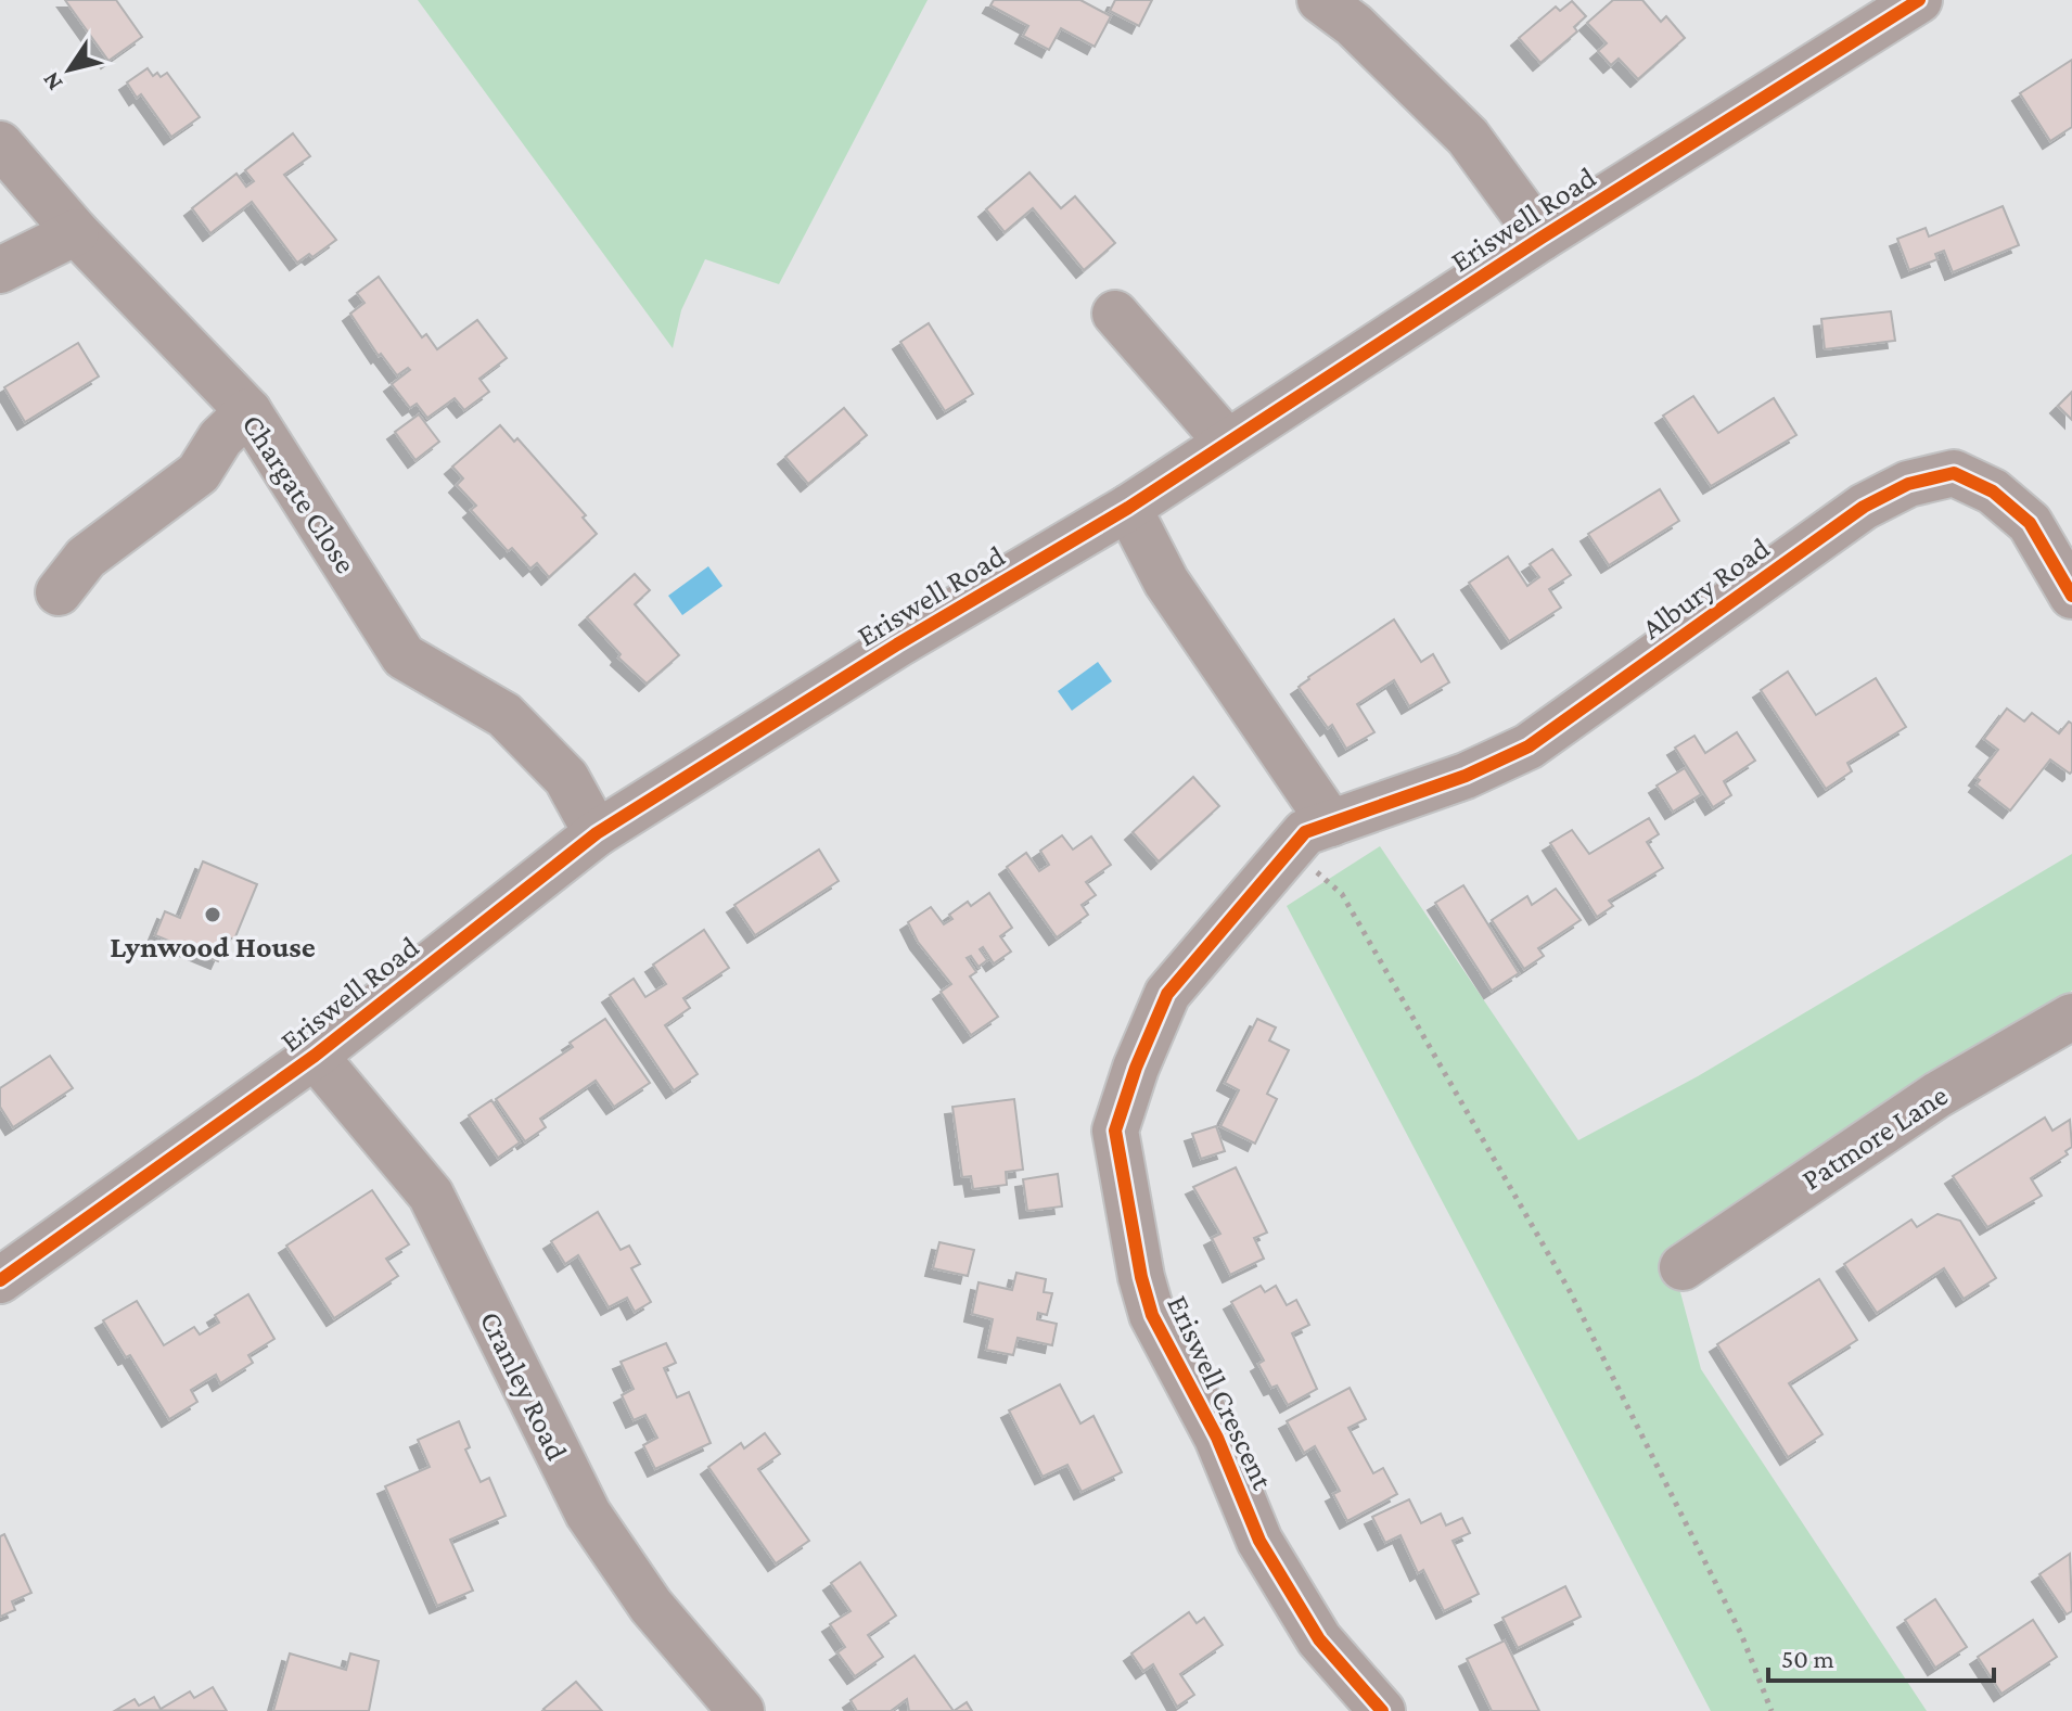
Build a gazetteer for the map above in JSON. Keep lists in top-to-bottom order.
{
  "streets": {
    "street": [
      "Eriswell Road",
      "Chargate Close",
      "Albury Road",
      "Patmore Lane",
      "Cranley Road",
      "Eriswell Crescent"
    ]
  },
  "crossings": [
    ["Eriswell Road", "Chargate Close"],
    ["Eriswell Road", "Cranley Road"],
    ["Albury Road", "Eriswell Crescent"]
  ],
  "places": ["Lynwood House"],
  "scale_bar": "50 m",
  "north": "bottom left"
}
